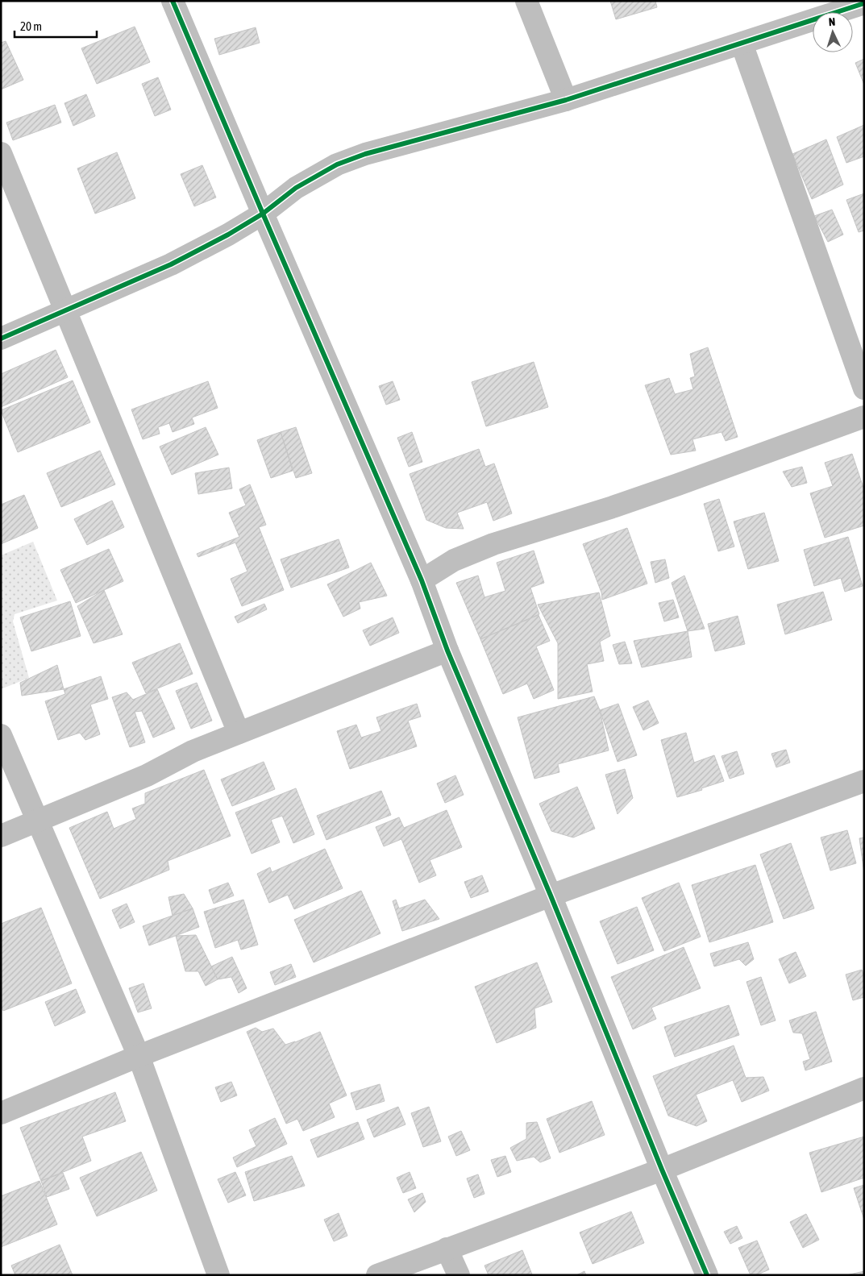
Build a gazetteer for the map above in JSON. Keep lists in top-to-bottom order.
{
  "scale_bar": "20 m",
  "north": "top"
}
